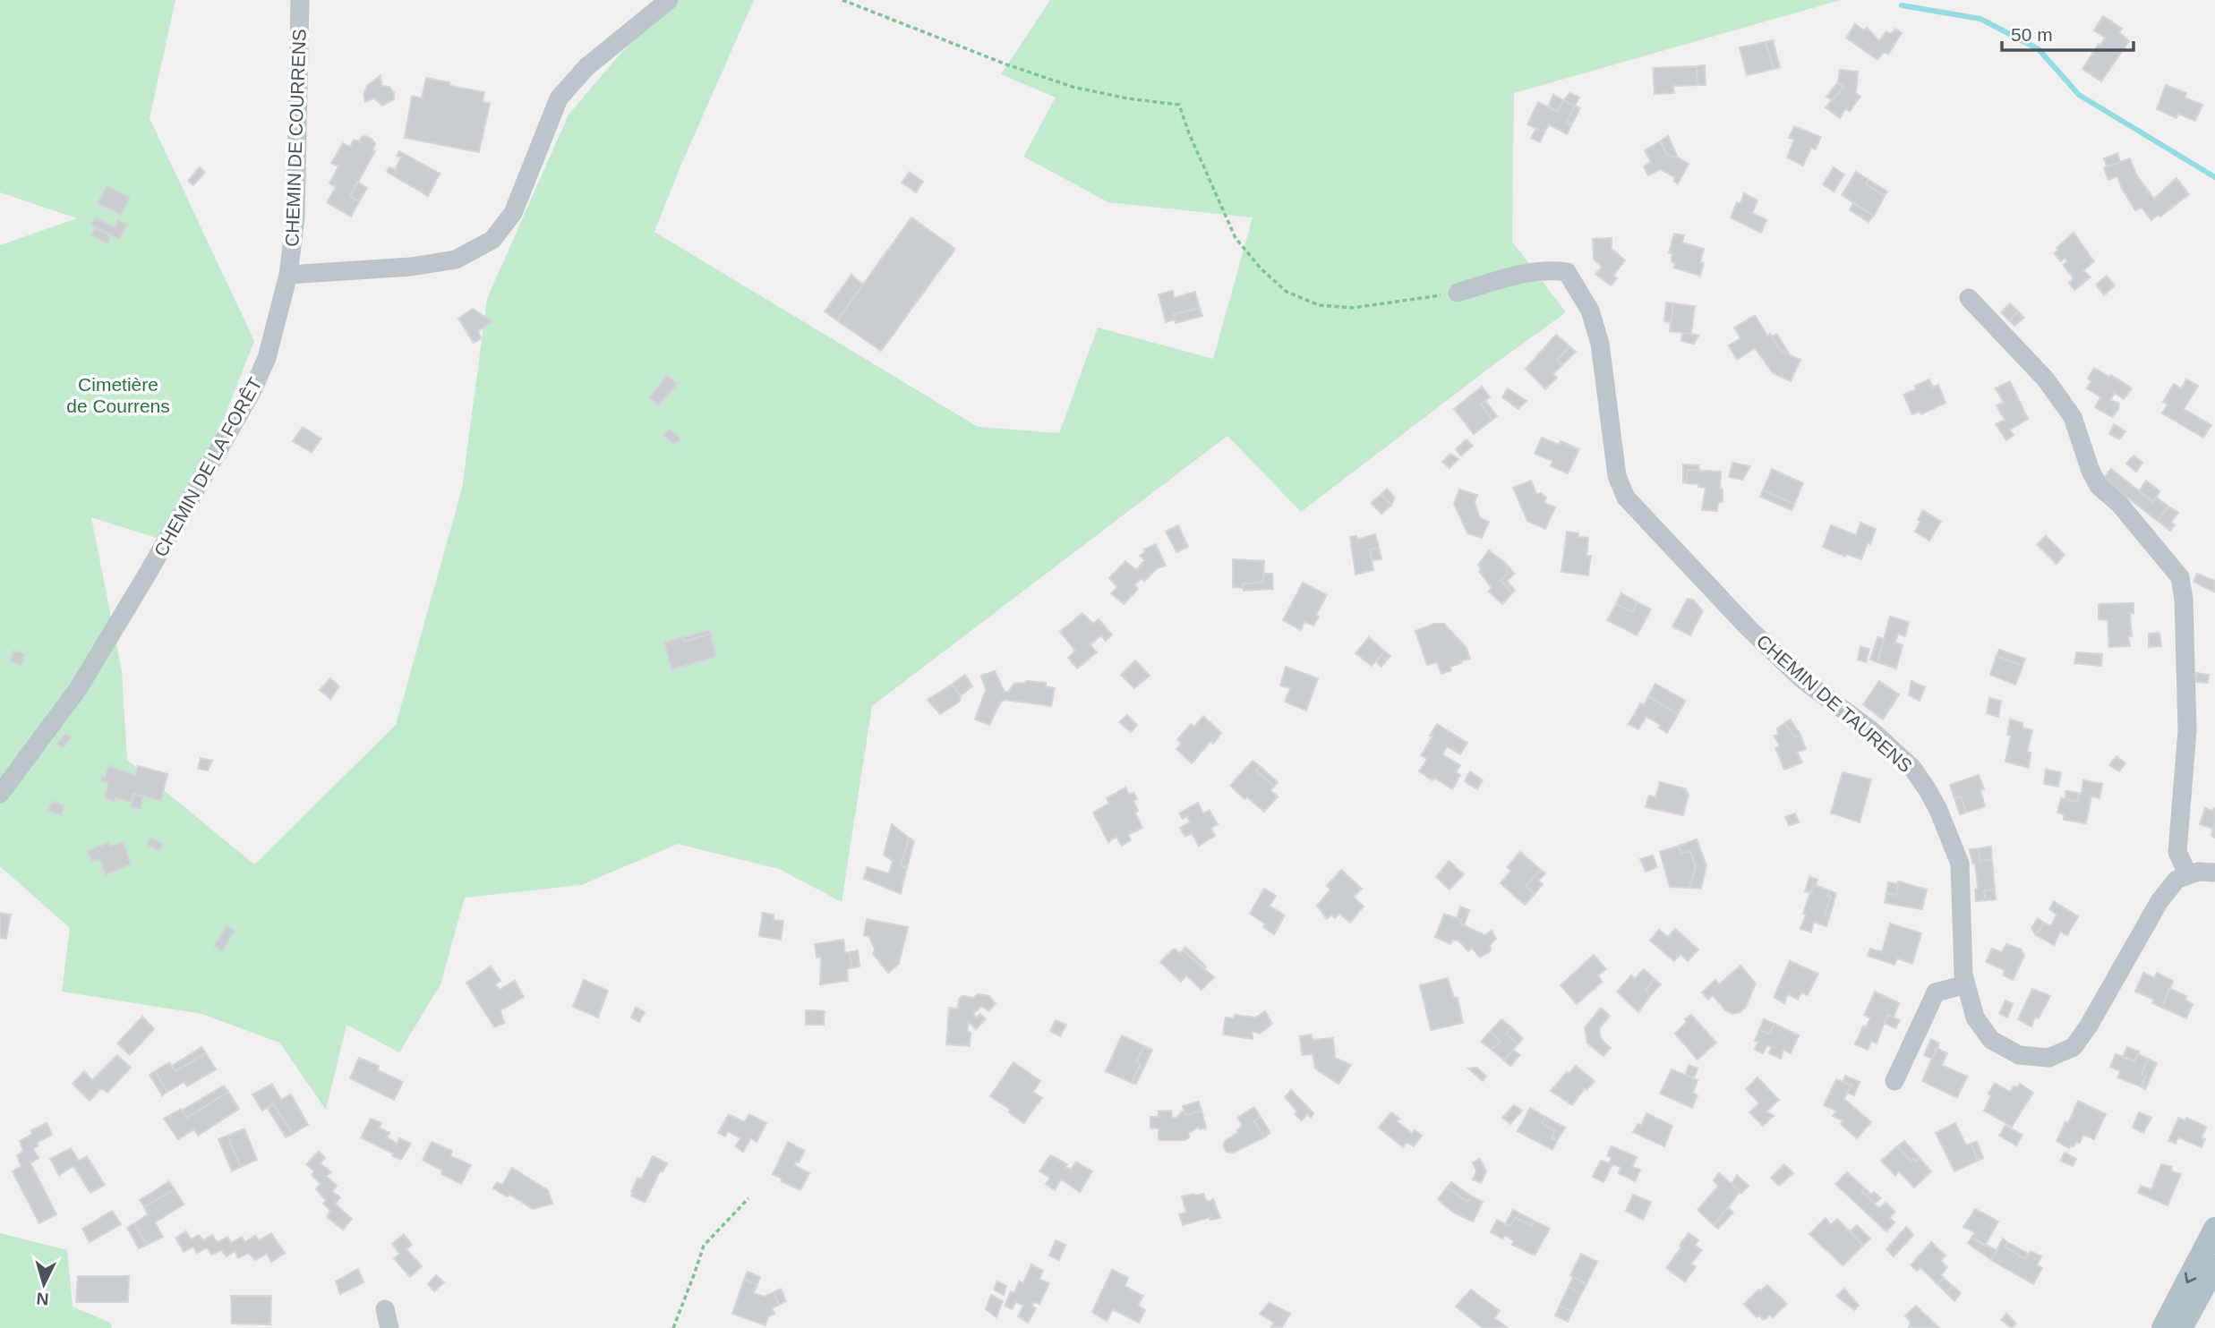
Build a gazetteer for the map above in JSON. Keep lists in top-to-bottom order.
{
  "streets": {
    "street": ["CHEMIN DE COURRENS", "CHEMIN DE LA FORÊT", "CHEMIN DE TAURENS"]
  },
  "crossings": [
    ["CHEMIN DE COURRENS", "CHEMIN DE LA FORÊT"]
  ],
  "parks": ["Cimetière de Courrens"],
  "scale_bar": "50 m",
  "north": "bottom"
}
